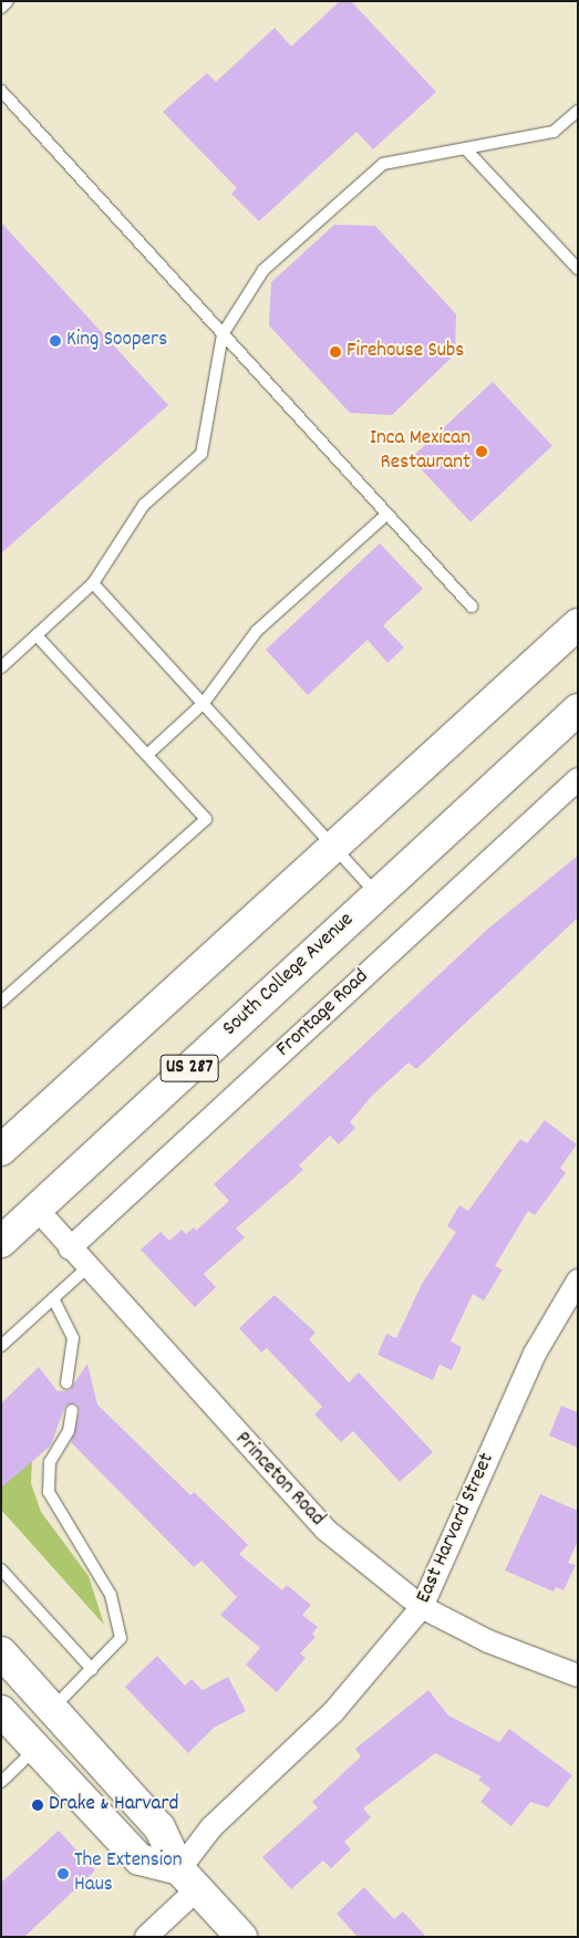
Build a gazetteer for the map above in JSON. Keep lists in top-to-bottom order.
{
  "streets": {
    "main road": ["South College Avenue", "US 287"],
    "street": ["Frontage Road", "Princeton Road", "East Harvard Street"]
  },
  "crossings": [
    ["South College Avenue", "Princeton Road"],
    ["Frontage Road", "Princeton Road"],
    ["Princeton Road", "East Harvard Street"]
  ],
  "places": [
    "King Soopers",
    "Firehouse Subs",
    "Inca Mexican Restaurant",
    "Drake & Harvard",
    "The Extension Haus"
  ]
}
